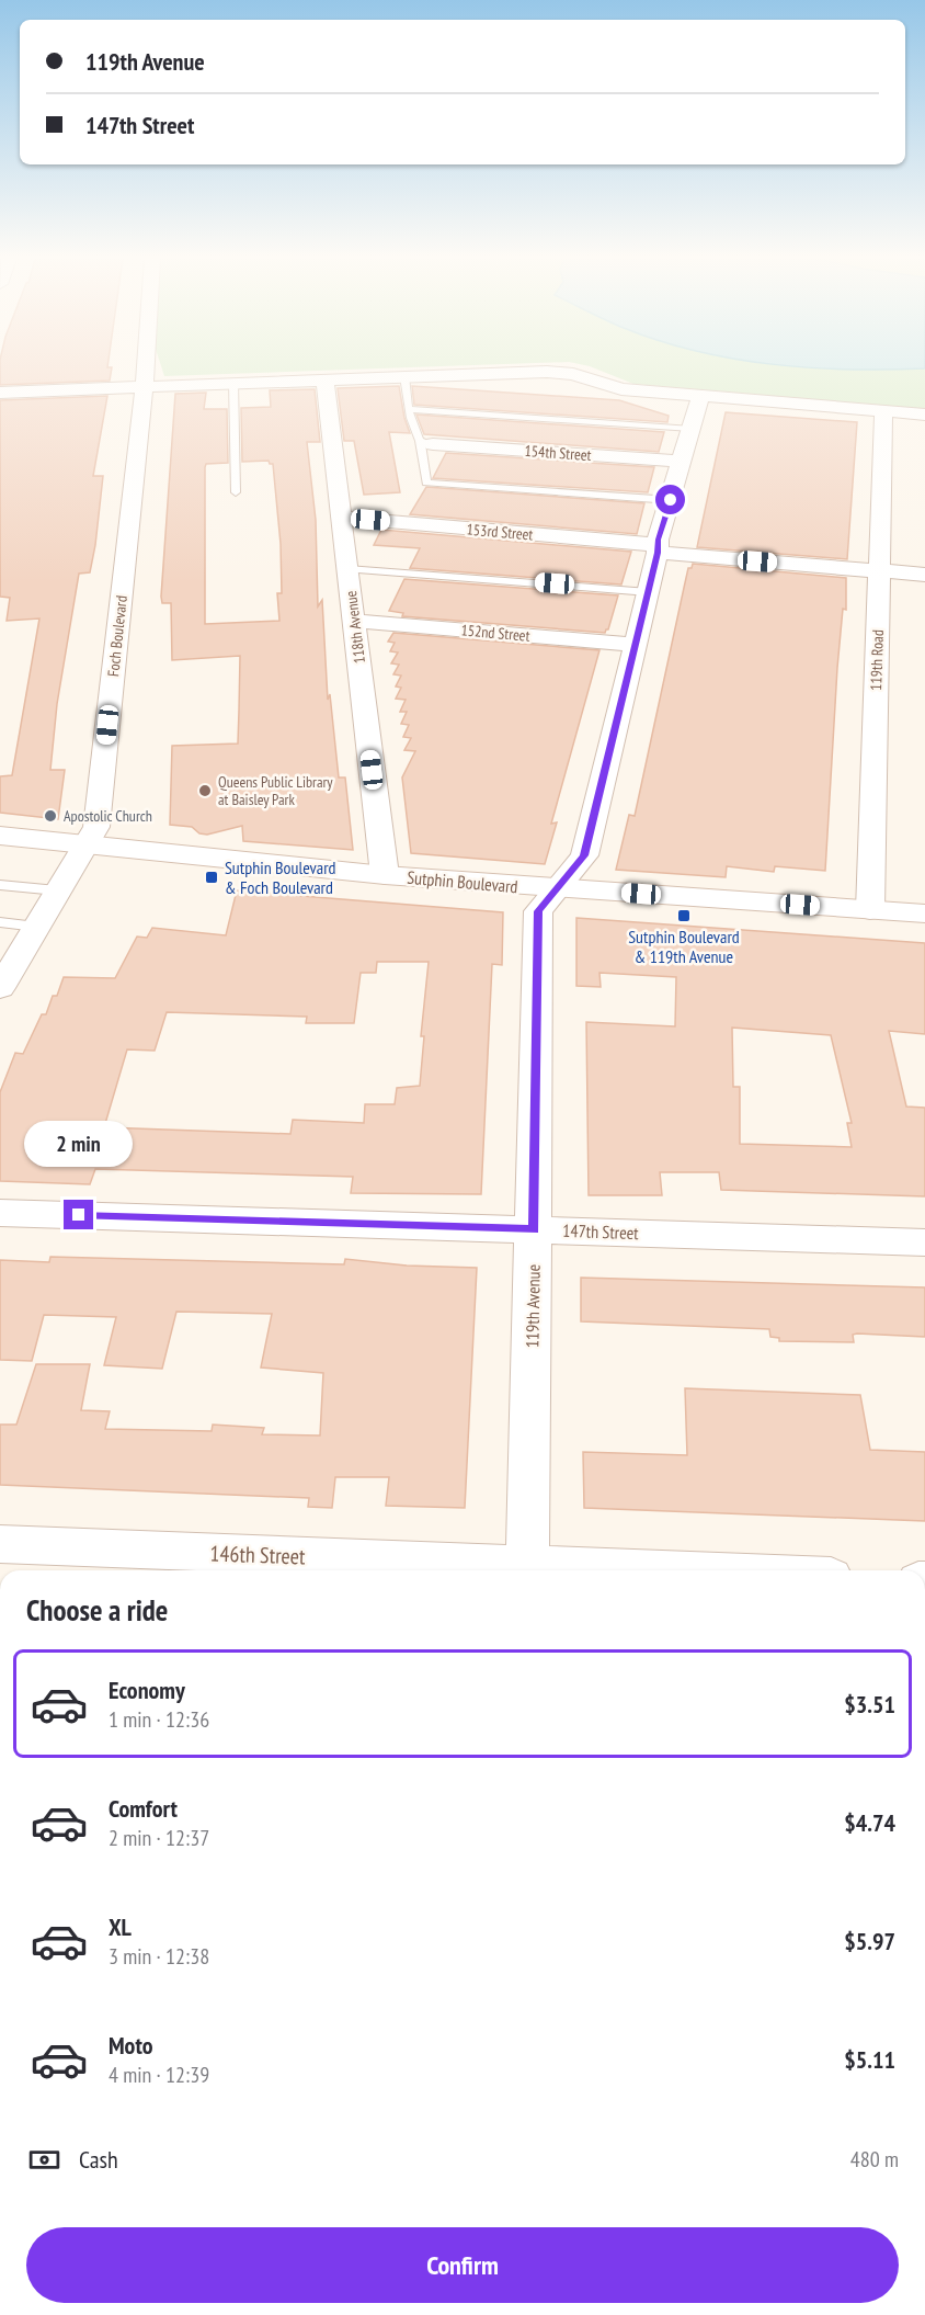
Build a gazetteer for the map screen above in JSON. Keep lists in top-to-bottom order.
{
  "streets": {
    "main road": ["Sutphin Boulevard"],
    "street": [
      "154th Street",
      "153rd Street",
      "118th Avenue",
      "152nd Street",
      "Foch Boulevard",
      "119th Road",
      "147th Street",
      "119th Avenue",
      "146th Street"
    ]
  },
  "crossings": [
    ["154th Street", "119th Avenue"],
    ["153rd Street", "118th Avenue"],
    ["153rd Street", "119th Road"],
    ["153rd Street", "119th Avenue"],
    ["118th Avenue", "152nd Street"],
    ["118th Avenue", "Sutphin Boulevard"],
    ["152nd Street", "119th Avenue"],
    ["Foch Boulevard", "Sutphin Boulevard"],
    ["119th Road", "Sutphin Boulevard"],
    ["Sutphin Boulevard", "119th Avenue"],
    ["147th Street", "119th Avenue"]
  ],
  "places": {
    "other": ["Queens Public Library at Baisley Park", "Apostolic Church"],
    "transit": ["Sutphin Boulevard & Foch Boulevard", "Sutphin Boulevard & 119th Avenue"]
  },
  "page": {
    "banner": ["119th Avenue", "147th Street"],
    "bubble": "2 min",
    "heading": "Choose a ride",
    "list": [
      {
        "name": "Economy",
        "note": "1 min · 12:36",
        "value": "$3.51"
      },
      {
        "name": "Comfort",
        "note": "2 min · 12:37",
        "value": "$4.74"
      },
      {
        "name": "XL",
        "note": "3 min · 12:38",
        "value": "$5.97"
      },
      {
        "name": "Moto",
        "note": "4 min · 12:39",
        "value": "$5.11"
      }
    ],
    "pay": ["Cash", "480 m"],
    "buttons": "Confirm"
  }
}
